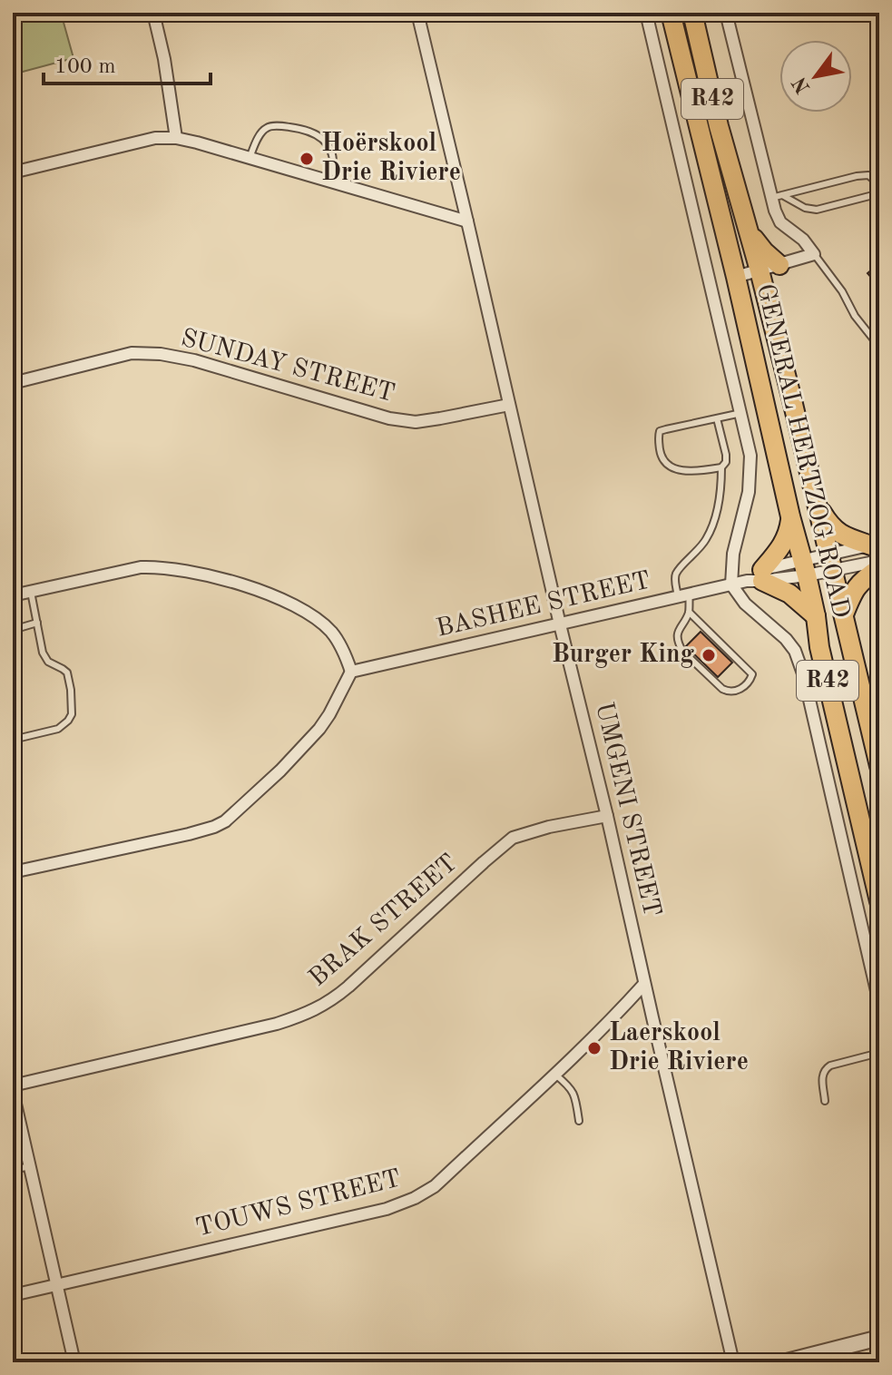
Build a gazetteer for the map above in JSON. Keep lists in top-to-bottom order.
{
  "streets": {
    "main road": ["R42", "GENERAL HERTZOG ROAD"],
    "street": [
      "SUNDAY STREET",
      "BASHEE STREET",
      "UMGENI STREET",
      "BRAK STREET",
      "TOUWS STREET"
    ]
  },
  "crossings": [
    ["SUNDAY STREET", "UMGENI STREET"],
    ["GENERAL HERTZOG ROAD", "BASHEE STREET"],
    ["BASHEE STREET", "UMGENI STREET"],
    ["UMGENI STREET", "BRAK STREET"],
    ["UMGENI STREET", "TOUWS STREET"]
  ],
  "places": ["Hoërskool Drie Riviere", "Burger King", "Laerskool Drie Riviere"],
  "scale_bar": "100 m",
  "north": "bottom left"
}
